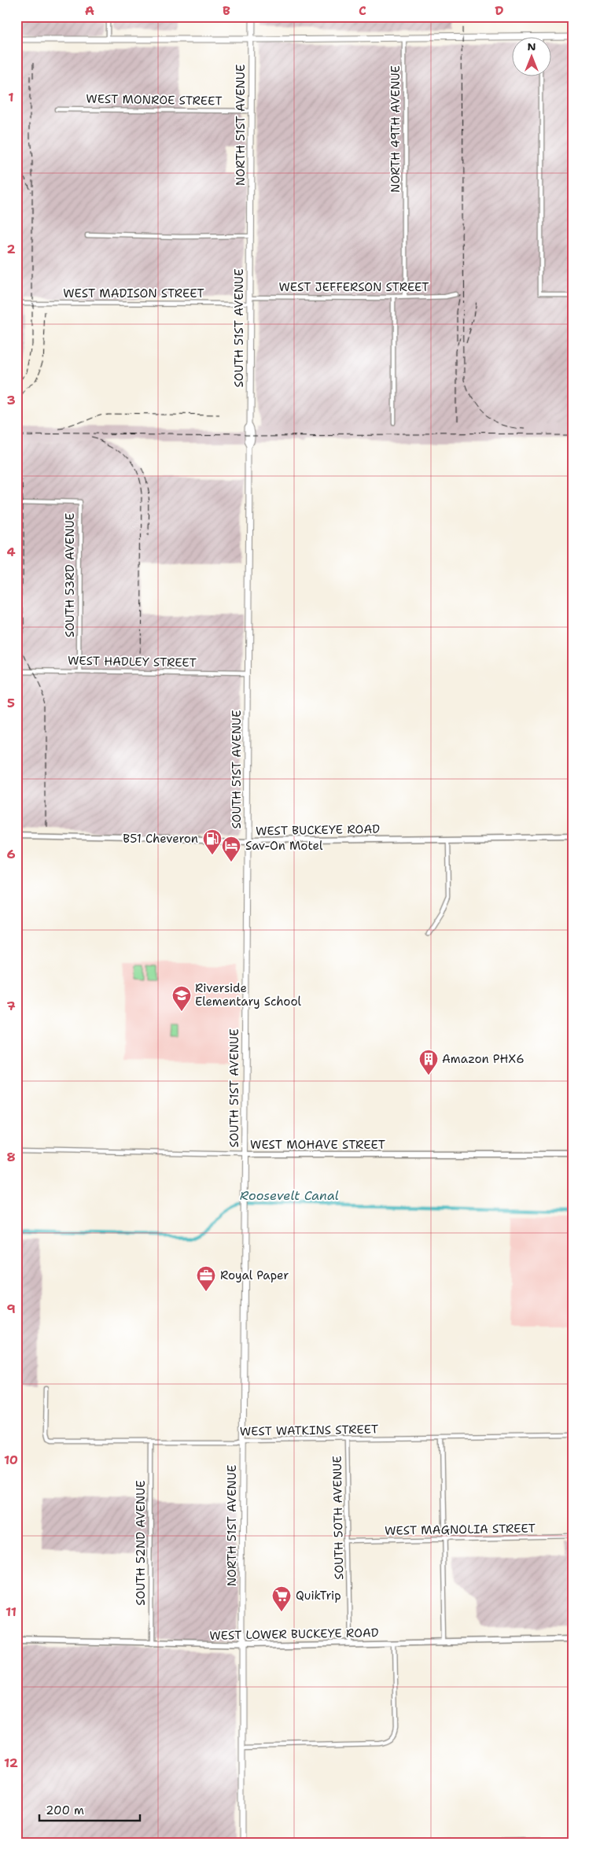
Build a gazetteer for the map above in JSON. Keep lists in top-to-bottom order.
{
  "streets": {
    "main road": [
      "NORTH 51ST AVENUE",
      "SOUTH 51ST AVENUE",
      "WEST BUCKEYE ROAD",
      "WEST MOHAVE STREET",
      "WEST LOWER BUCKEYE ROAD"
    ],
    "street": [
      "WEST MONROE STREET",
      "NORTH 49TH AVENUE",
      "WEST JEFFERSON STREET",
      "WEST MADISON STREET",
      "SOUTH 53RD AVENUE",
      "WEST HADLEY STREET",
      "WEST WATKINS STREET",
      "SOUTH 50TH AVENUE",
      "WEST MAGNOLIA STREET",
      "SOUTH 52ND AVENUE"
    ]
  },
  "crossings": [
    ["WEST MONROE STREET", "NORTH 51ST AVENUE"],
    ["NORTH 51ST AVENUE", "SOUTH 51ST AVENUE"],
    ["NORTH 51ST AVENUE", "WEST WATKINS STREET"],
    ["NORTH 51ST AVENUE", "WEST LOWER BUCKEYE ROAD"],
    ["NORTH 49TH AVENUE", "WEST JEFFERSON STREET"],
    ["WEST JEFFERSON STREET", "WEST MADISON STREET"],
    ["WEST JEFFERSON STREET", "SOUTH 51ST AVENUE"],
    ["WEST MADISON STREET", "SOUTH 51ST AVENUE"],
    ["SOUTH 51ST AVENUE", "WEST HADLEY STREET"],
    ["SOUTH 51ST AVENUE", "WEST BUCKEYE ROAD"],
    ["SOUTH 51ST AVENUE", "WEST MOHAVE STREET"],
    ["SOUTH 53RD AVENUE", "WEST HADLEY STREET"],
    ["WEST WATKINS STREET", "SOUTH 50TH AVENUE"],
    ["WEST WATKINS STREET", "SOUTH 52ND AVENUE"],
    ["SOUTH 50TH AVENUE", "WEST MAGNOLIA STREET"],
    ["SOUTH 50TH AVENUE", "WEST LOWER BUCKEYE ROAD"],
    ["SOUTH 52ND AVENUE", "WEST LOWER BUCKEYE ROAD"]
  ],
  "water": ["Roosevelt Canal"],
  "places": {
    "fuel station": ["B51 Cheveron"],
    "hotel": ["Sav-On Motel"],
    "school or university": ["Riverside Elementary School"],
    "building": ["Amazon PHX6"],
    "office": ["Royal Paper"],
    "supermarket": ["QuikTrip"]
  },
  "scale_bar": "200 m",
  "north": "top",
  "grid": {
    "columns": [
      "A",
      "B",
      "C",
      "D"
    ],
    "rows": [
      "1",
      "2",
      "3",
      "4",
      "5",
      "6",
      "7",
      "8",
      "9",
      "10",
      "11",
      "12"
    ]
  }
}
